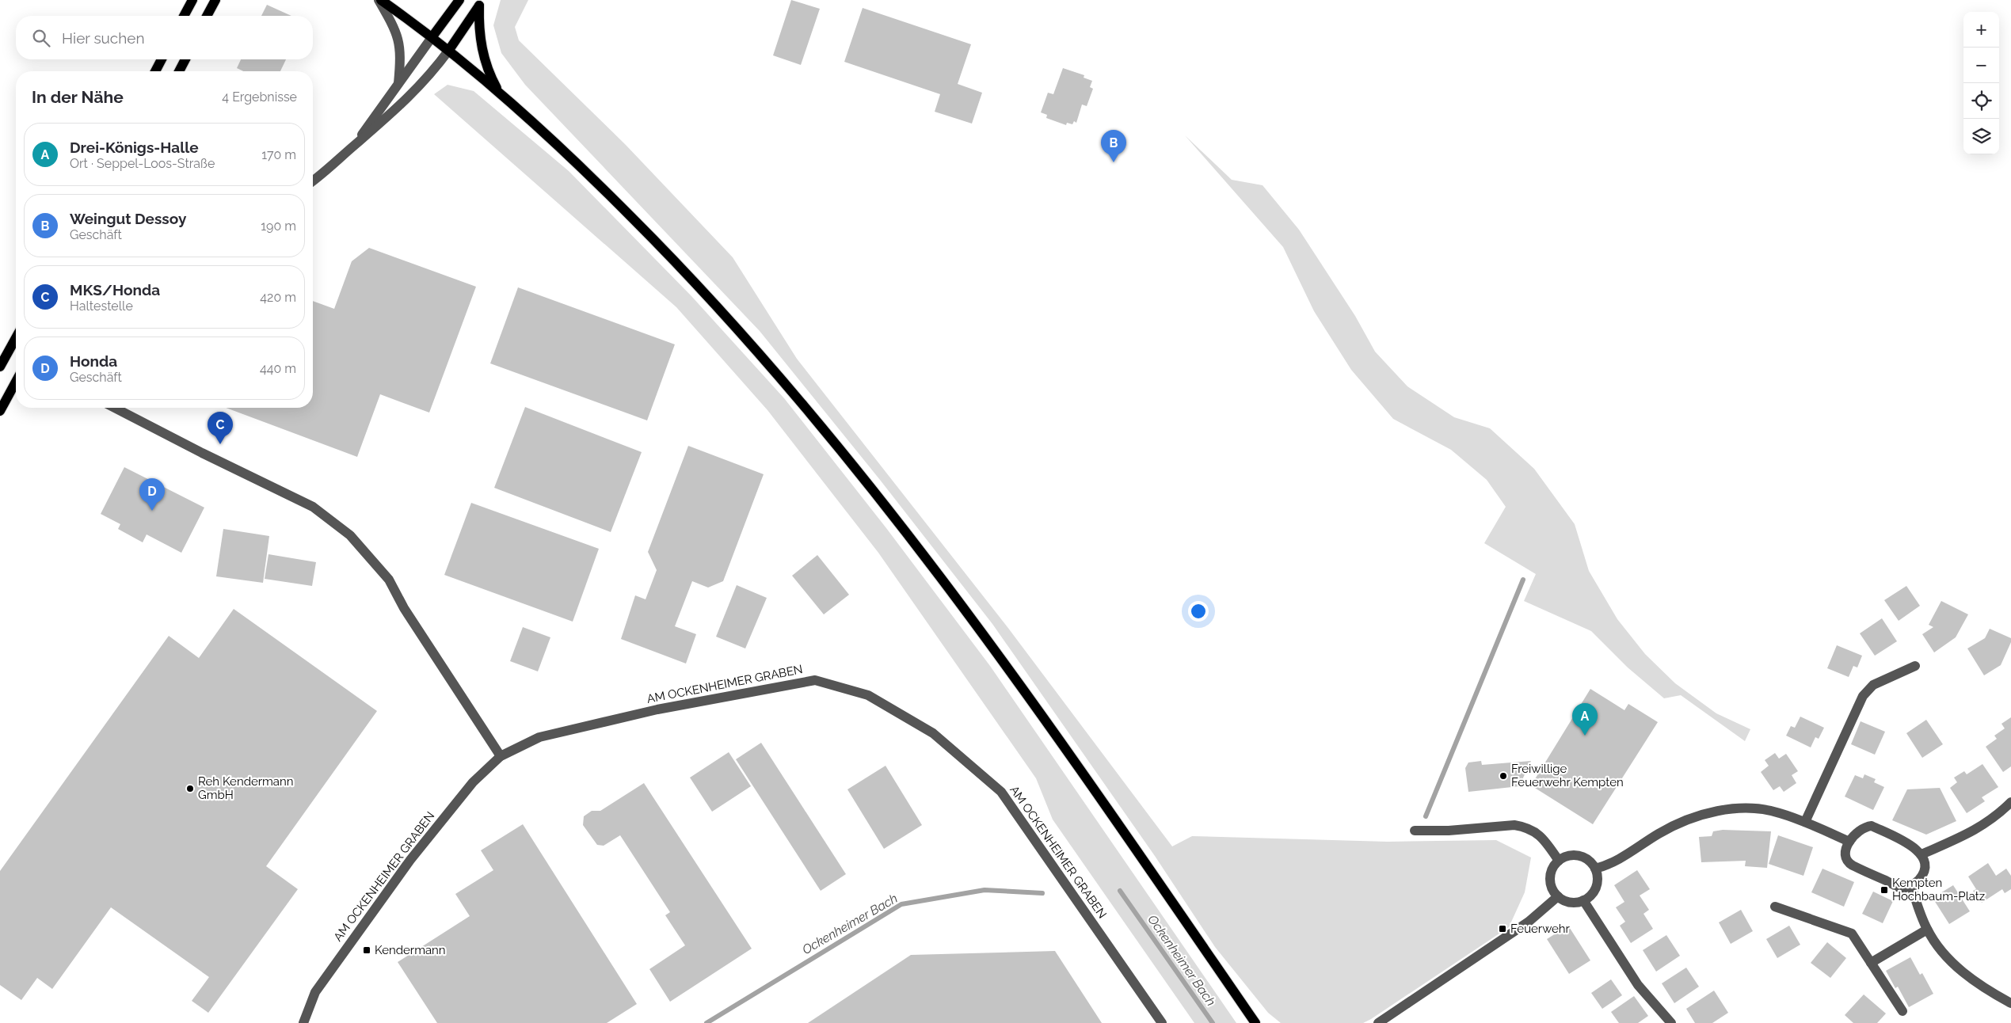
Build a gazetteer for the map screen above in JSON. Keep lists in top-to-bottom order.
{
  "streets": {
    "street": ["AM OCKENHEIMER GRABEN"]
  },
  "water": ["Ockenheimer Bach"],
  "places": {
    "other": ["Freiwillige Feuerwehr Kempten", "Reh Kendermann GmbH"],
    "transit": ["Kempten Hochbaum-Platz", "Feuerwehr", "Kendermann"]
  },
  "page": {
    "map_buttons": ["+", "−"],
    "search": "Hier suchen",
    "heading": ["In der Nähe", "4 Ergebnisse"],
    "list": [
      {
        "mark": "A",
        "name": "Drei-Königs-Halle",
        "note": "Ort · Seppel-Loos-Straße",
        "value": "170 m"
      },
      {
        "mark": "B",
        "name": "Weingut Dessoy",
        "note": "Geschäft",
        "value": "190 m"
      },
      {
        "mark": "C",
        "name": "MKS/Honda",
        "note": "Haltestelle",
        "value": "420 m"
      },
      {
        "mark": "D",
        "name": "Honda",
        "note": "Geschäft",
        "value": "440 m"
      }
    ],
    "pins": [
      "B",
      "C",
      "D",
      "A"
    ]
  }
}
